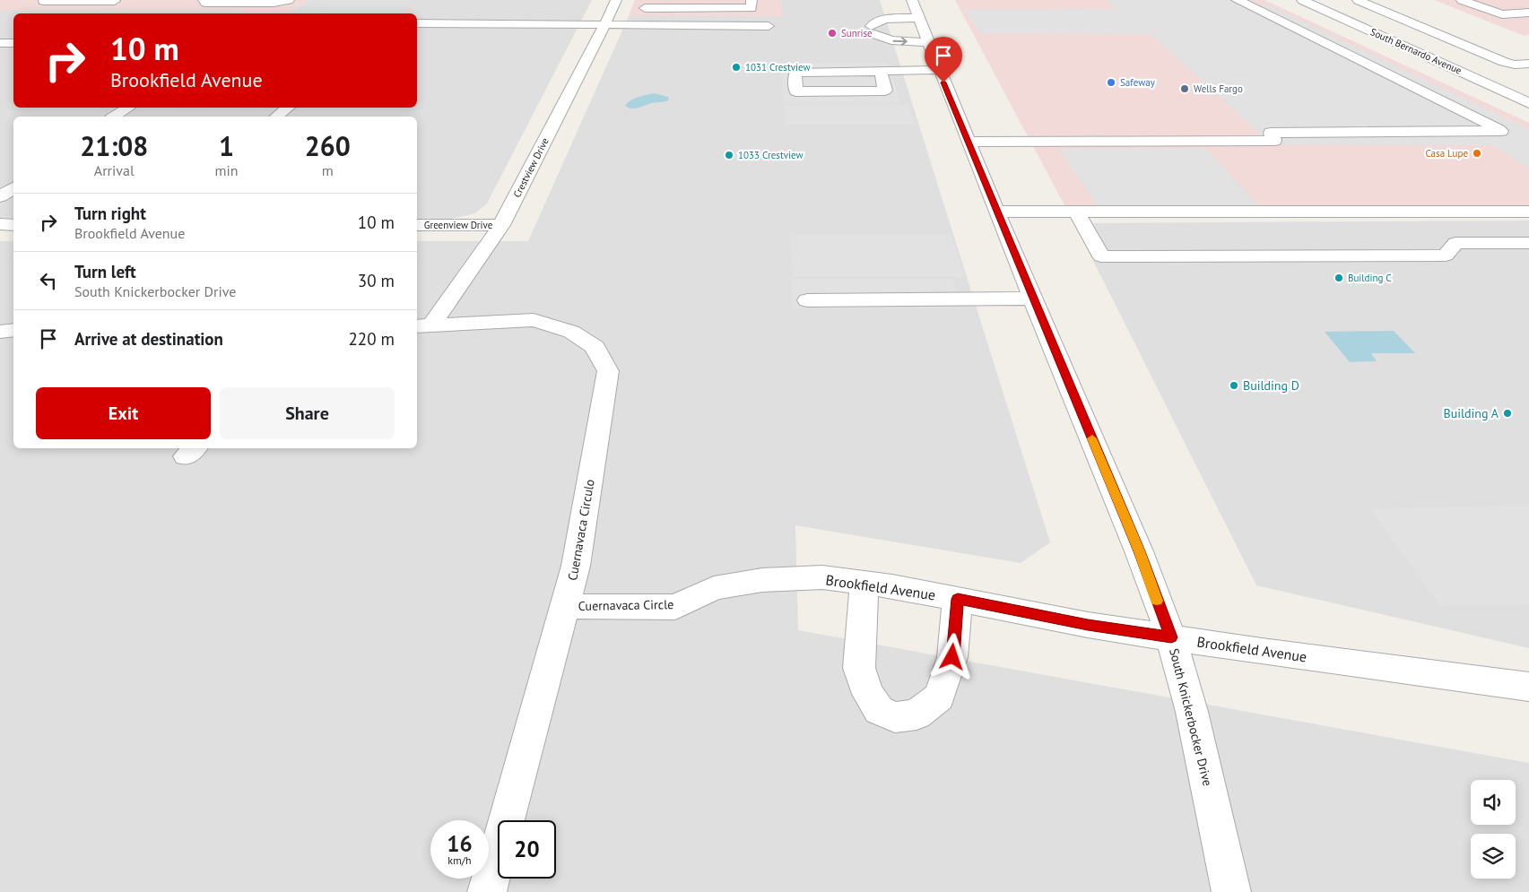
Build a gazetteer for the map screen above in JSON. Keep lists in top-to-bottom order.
{
  "streets": {
    "street": [
      "South Bernardo Avenue",
      "Crestview Drive",
      "Greenview Drive",
      "Cuernavaca Circulo",
      "Brookfield Avenue",
      "Cuernavaca Circle",
      "South Knickerbocker Drive"
    ]
  },
  "crossings": [
    ["Crestview Drive", "Greenview Drive"],
    ["Crestview Drive", "Cuernavaca Circulo"],
    ["Cuernavaca Circulo", "Cuernavaca Circle"],
    ["Brookfield Avenue", "Cuernavaca Circle"],
    ["Brookfield Avenue", "South Knickerbocker Drive"]
  ],
  "places": [
    "Sunrise",
    "1031 Crestview",
    "Safeway",
    "Wells Fargo",
    "Casa Lupe",
    "1033 Crestview",
    "Building C",
    "Building D",
    "Building A"
  ],
  "page": {
    "turn": ["10 m", "Brookfield Avenue"],
    "eta": [
      "21:08",
      "Arrival",
      "1",
      "min",
      "260",
      "m"
    ],
    "list": [
      {
        "name": "Turn right",
        "note": "Brookfield Avenue",
        "value": "10 m"
      },
      {
        "name": "Turn left",
        "note": "South Knickerbocker Drive",
        "value": "30 m"
      },
      {
        "name": "Arrive at destination",
        "value": "220 m"
      }
    ],
    "buttons": ["Exit", "Share"],
    "speed": "16 km/h",
    "limit": "20"
  }
}
